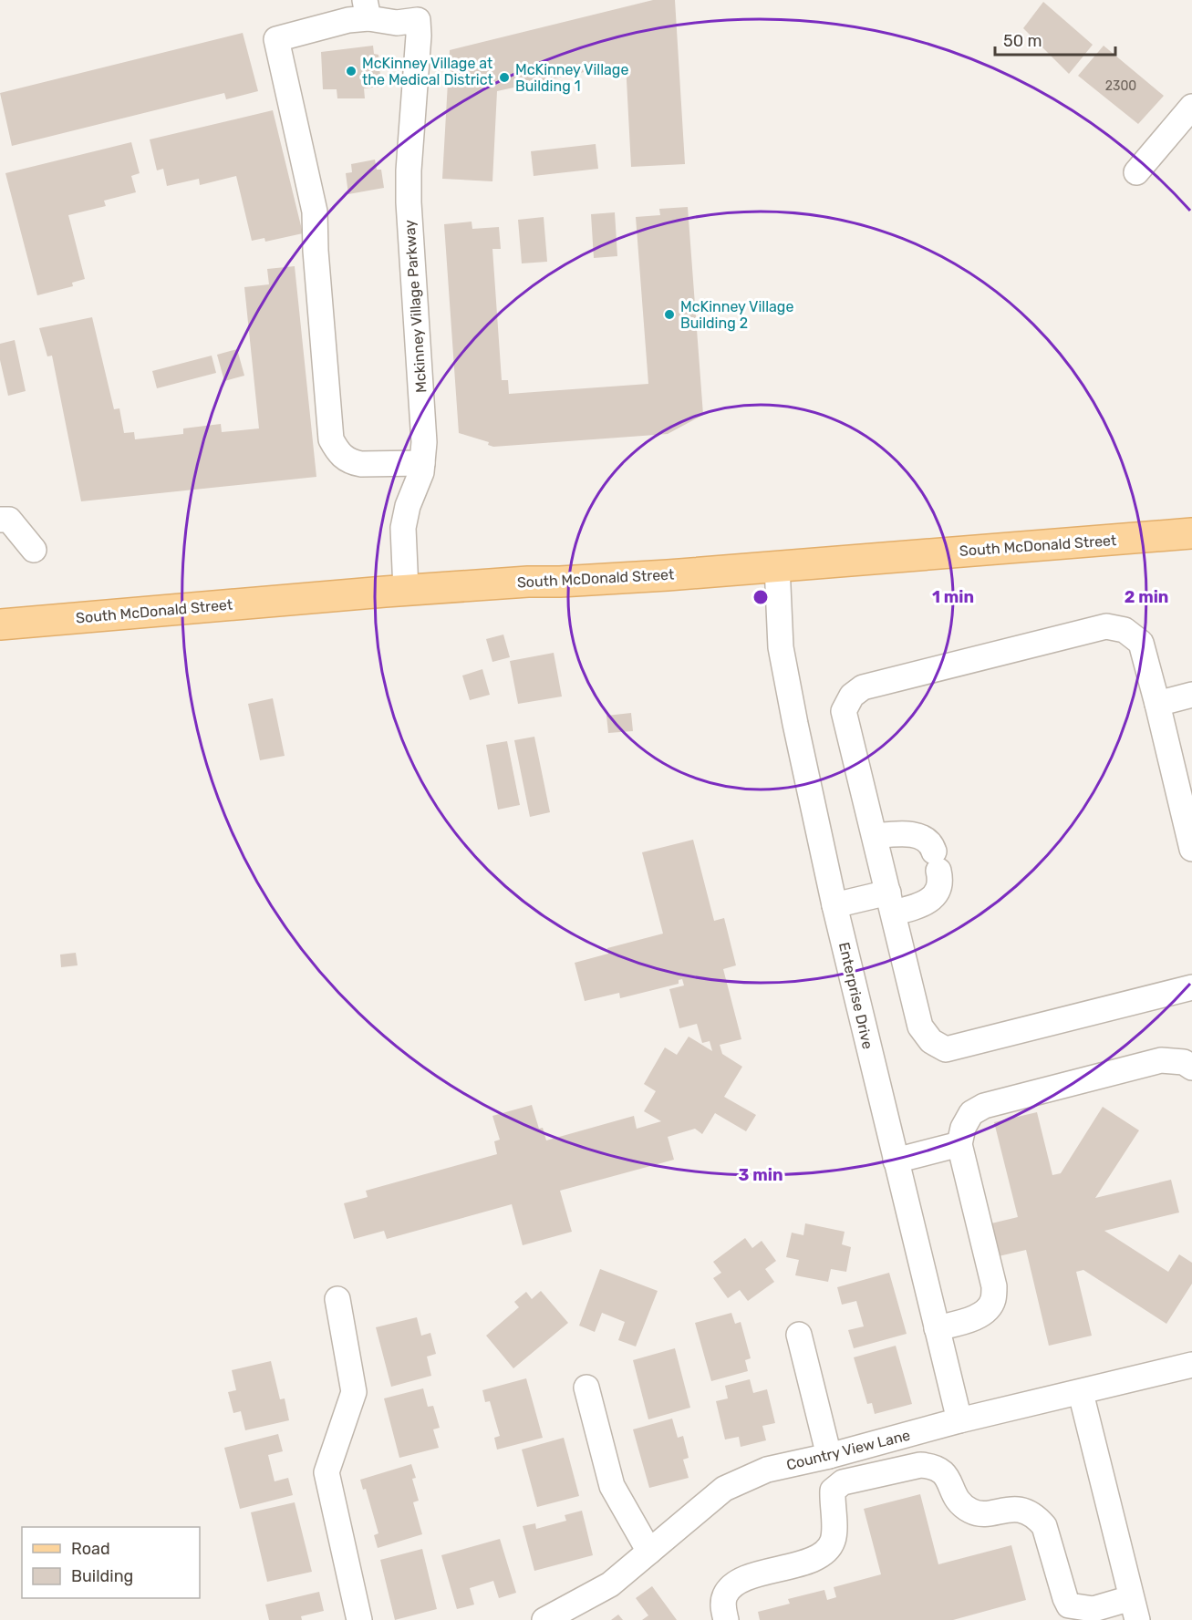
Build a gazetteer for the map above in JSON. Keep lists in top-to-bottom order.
{
  "streets": {
    "main road": ["South McDonald Street"],
    "street": ["Mckinney Village Parkway", "Enterprise Drive", "Country View Lane"]
  },
  "crossings": [
    ["Mckinney Village Parkway", "South McDonald Street"],
    ["South McDonald Street", "Enterprise Drive"],
    ["Enterprise Drive", "Country View Lane"]
  ],
  "places": ["McKinney Village at the Medical District", "McKinney Village Building 1", "McKinney Village Building 2"],
  "house_numbers": ["2300"],
  "legend": ["Road", "Building"],
  "scale_bar": "50 m",
  "rings": ["1 min", "2 min", "3 min"]
}
